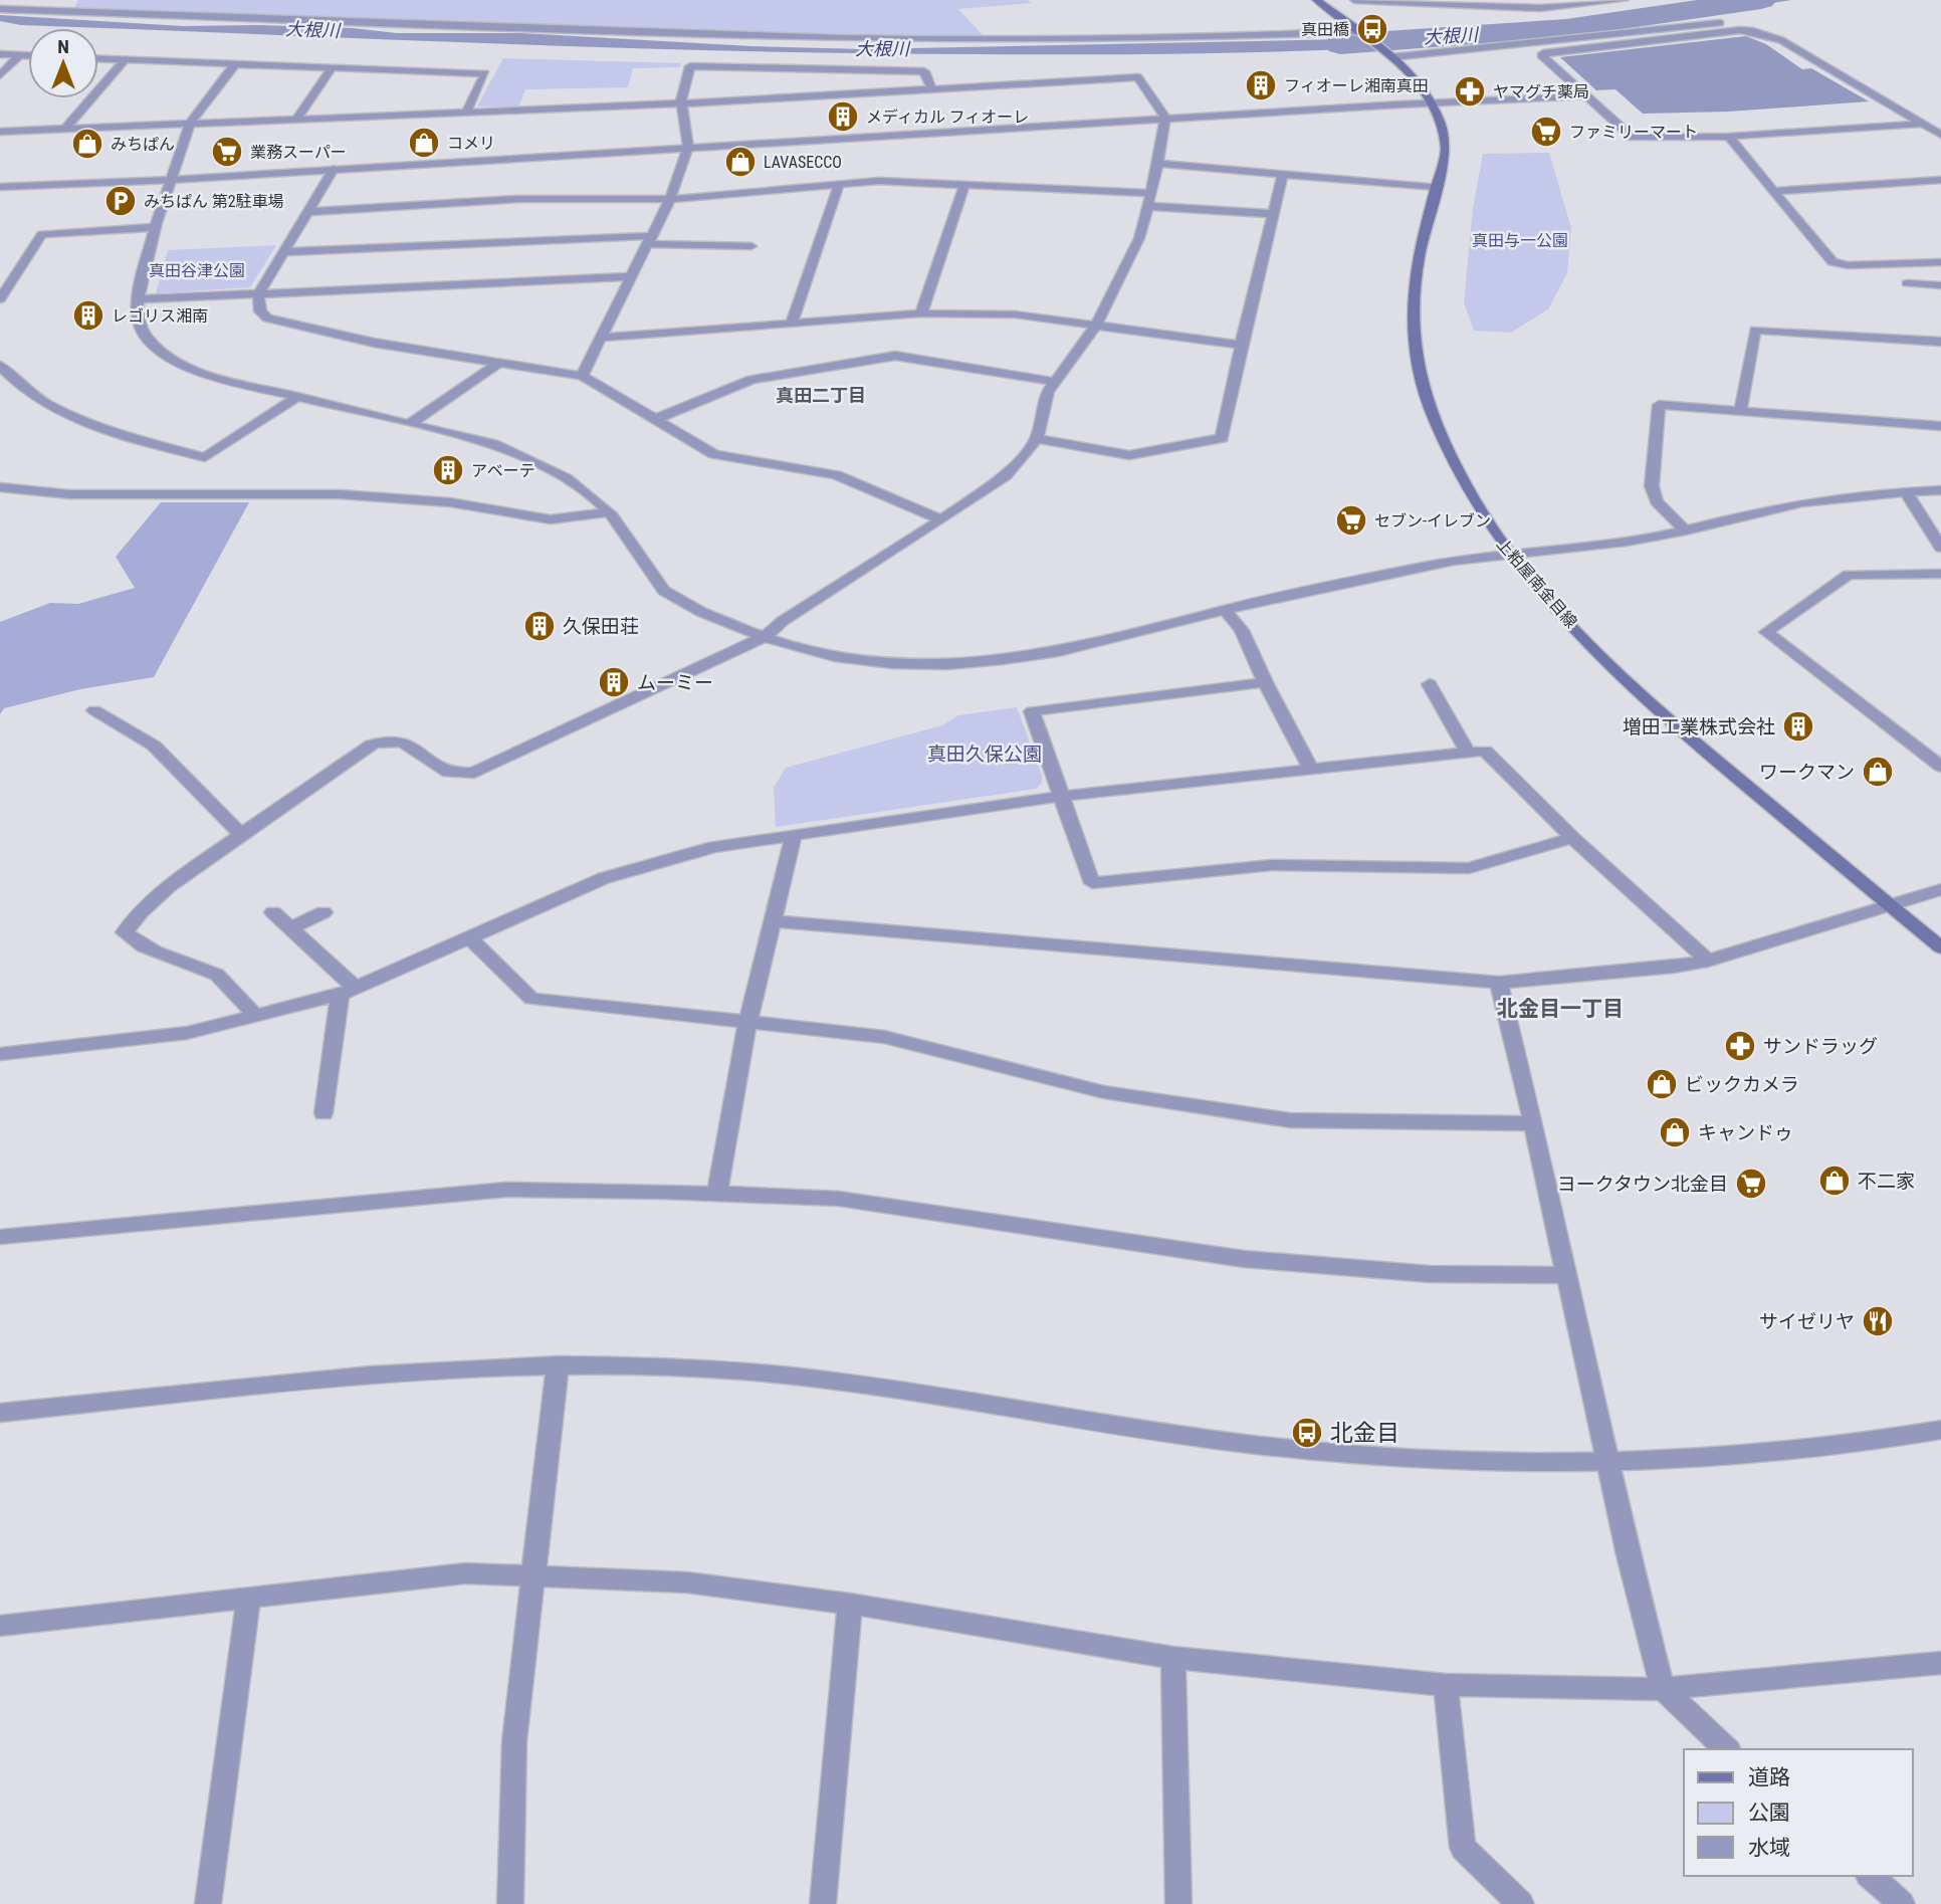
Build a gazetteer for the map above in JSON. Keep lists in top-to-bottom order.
{
  "streets": {
    "main road": ["上粕屋南金目線"]
  },
  "districts": ["真田二丁目", "北金目一丁目"],
  "water": ["大根川"],
  "parks": ["真田与一公園", "真田谷津公園", "真田久保公園"],
  "places": {
    "bus stop": ["真田橋", "北金目"],
    "building": [
      "フィオーレ湘南真田",
      "メディカル フィオーレ",
      "レゴリス湘南",
      "アベーテ",
      "久保田荘",
      "ムーミー",
      "増田工業株式会社"
    ],
    "pharmacy": ["ヤマグチ薬局", "サンドラッグ"],
    "supermarket": [
      "ファミリーマート",
      "業務スーパー",
      "セブン-イレブン",
      "ヨークタウン北金目"
    ],
    "shop": [
      "コメリ",
      "みちぱん",
      "LAVASECCO",
      "ワークマン",
      "ビックカメラ",
      "キャンドゥ",
      "不二家"
    ],
    "parking": ["みちぱん 第2駐車場"],
    "restaurant": ["サイゼリヤ"]
  },
  "legend": ["道路", "公園", "水域"],
  "north": "top"
}
